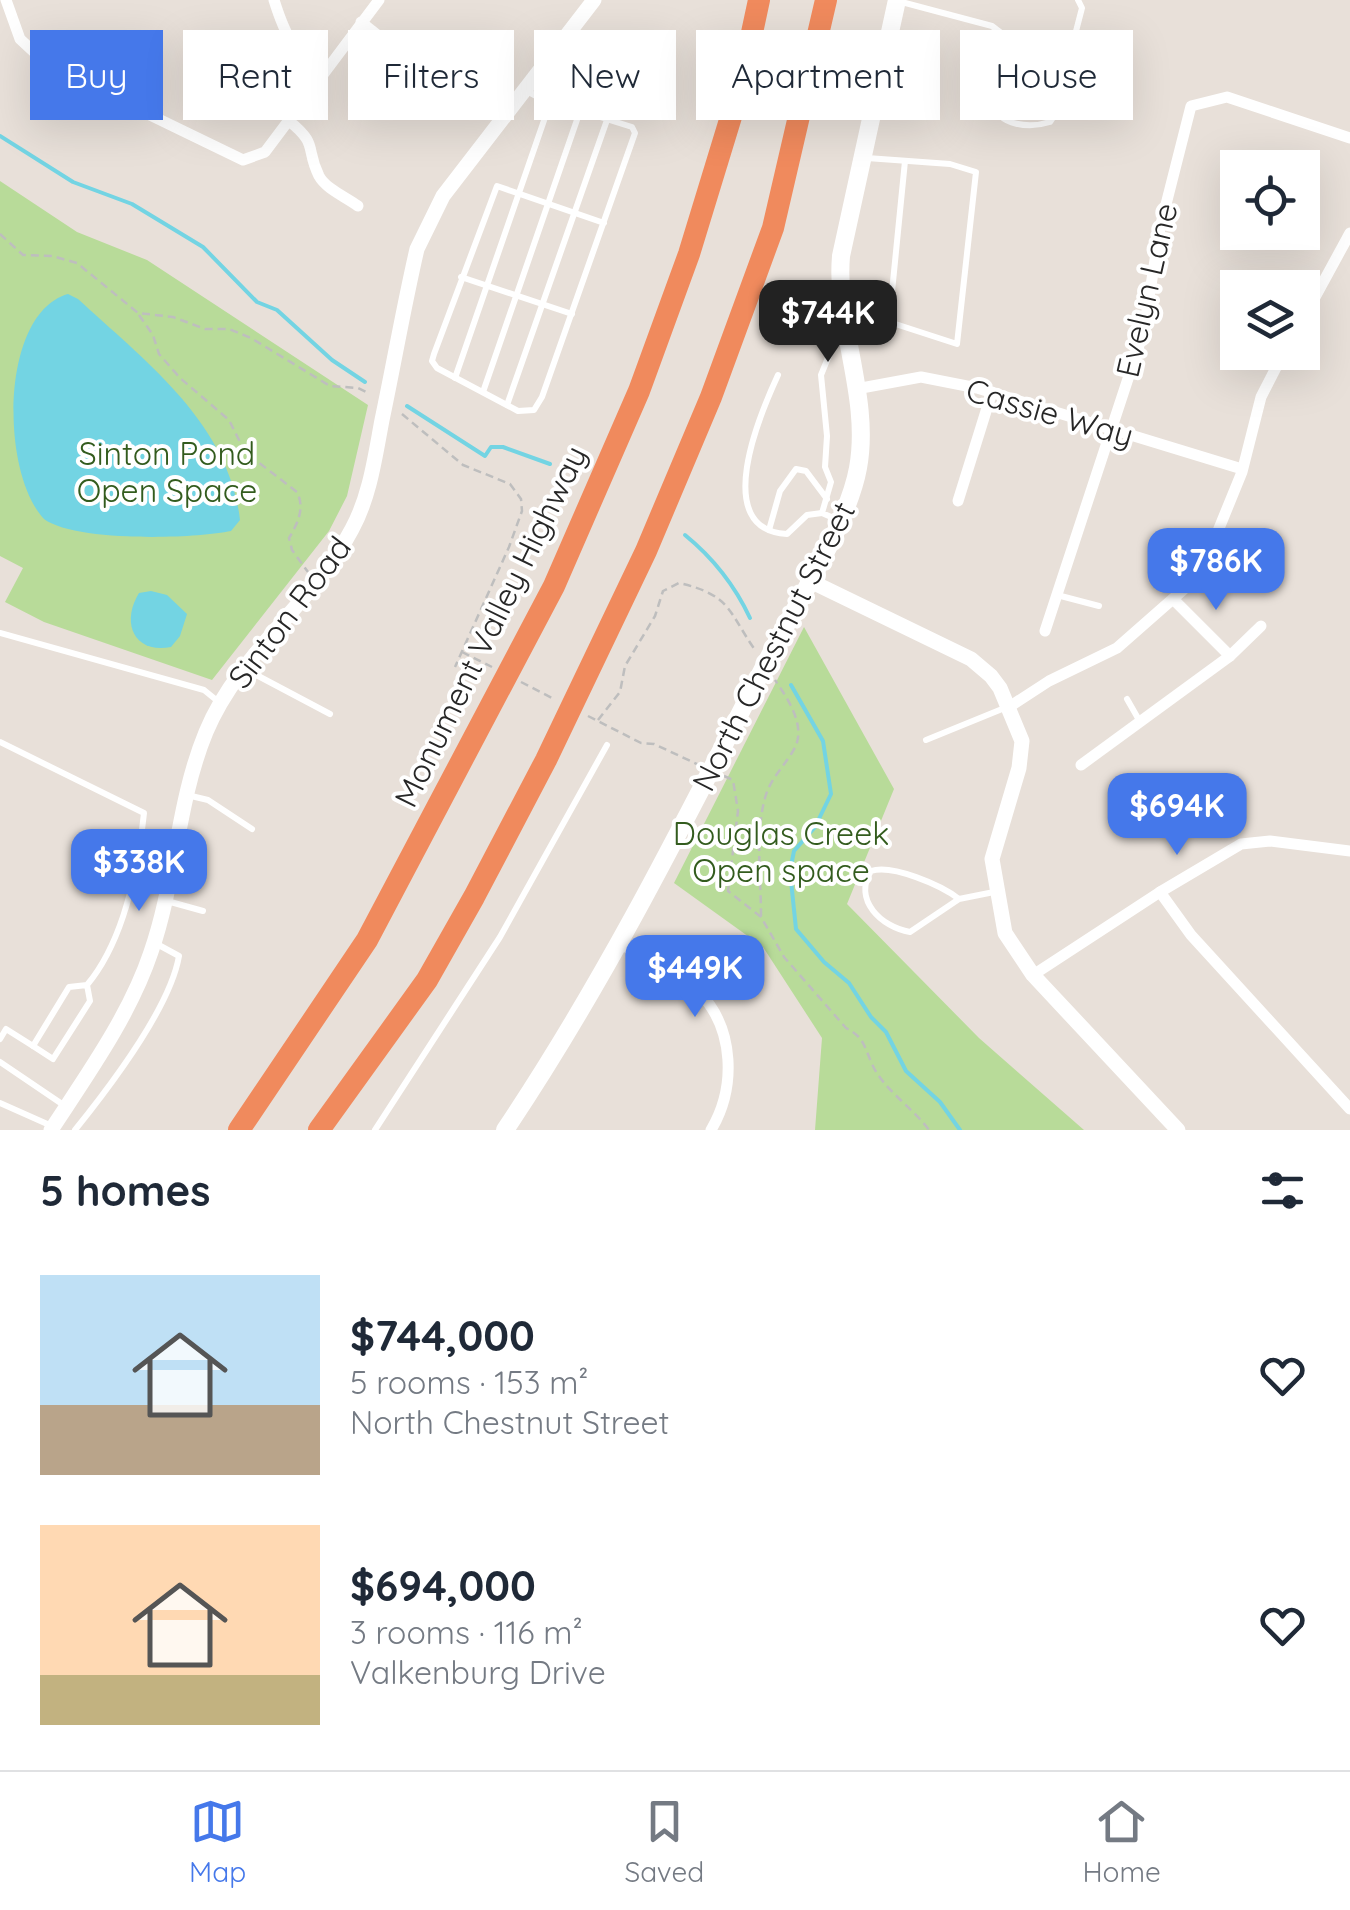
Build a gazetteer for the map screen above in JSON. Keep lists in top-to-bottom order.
{
  "streets": {
    "highway": ["Monument Valley Highway"],
    "main road": ["North Chestnut Street"],
    "street": ["Evelyn Lane", "Cassie Way", "Sinton Road"]
  },
  "crossings": [
    ["Evelyn Lane", "Cassie Way"],
    ["Cassie Way", "North Chestnut Street"]
  ],
  "parks": ["Sinton Pond Open Space", "Douglas Creek Open space"],
  "page": {
    "chip": [
      "Buy",
      "Rent",
      "Filters",
      "New",
      "Apartment",
      "House"
    ],
    "price": [
      "$744K",
      "$786K",
      "$694K",
      "$338K",
      "$449K"
    ],
    "heading": "5 homes",
    "list": [
      {
        "name": "$744,000",
        "note": "5 rooms · 153 m² · North Chestnut Street"
      },
      {
        "name": "$694,000",
        "note": "3 rooms · 116 m² · Valkenburg Drive"
      }
    ],
    "tabs": ["Map", "Saved", "Home"]
  }
}
